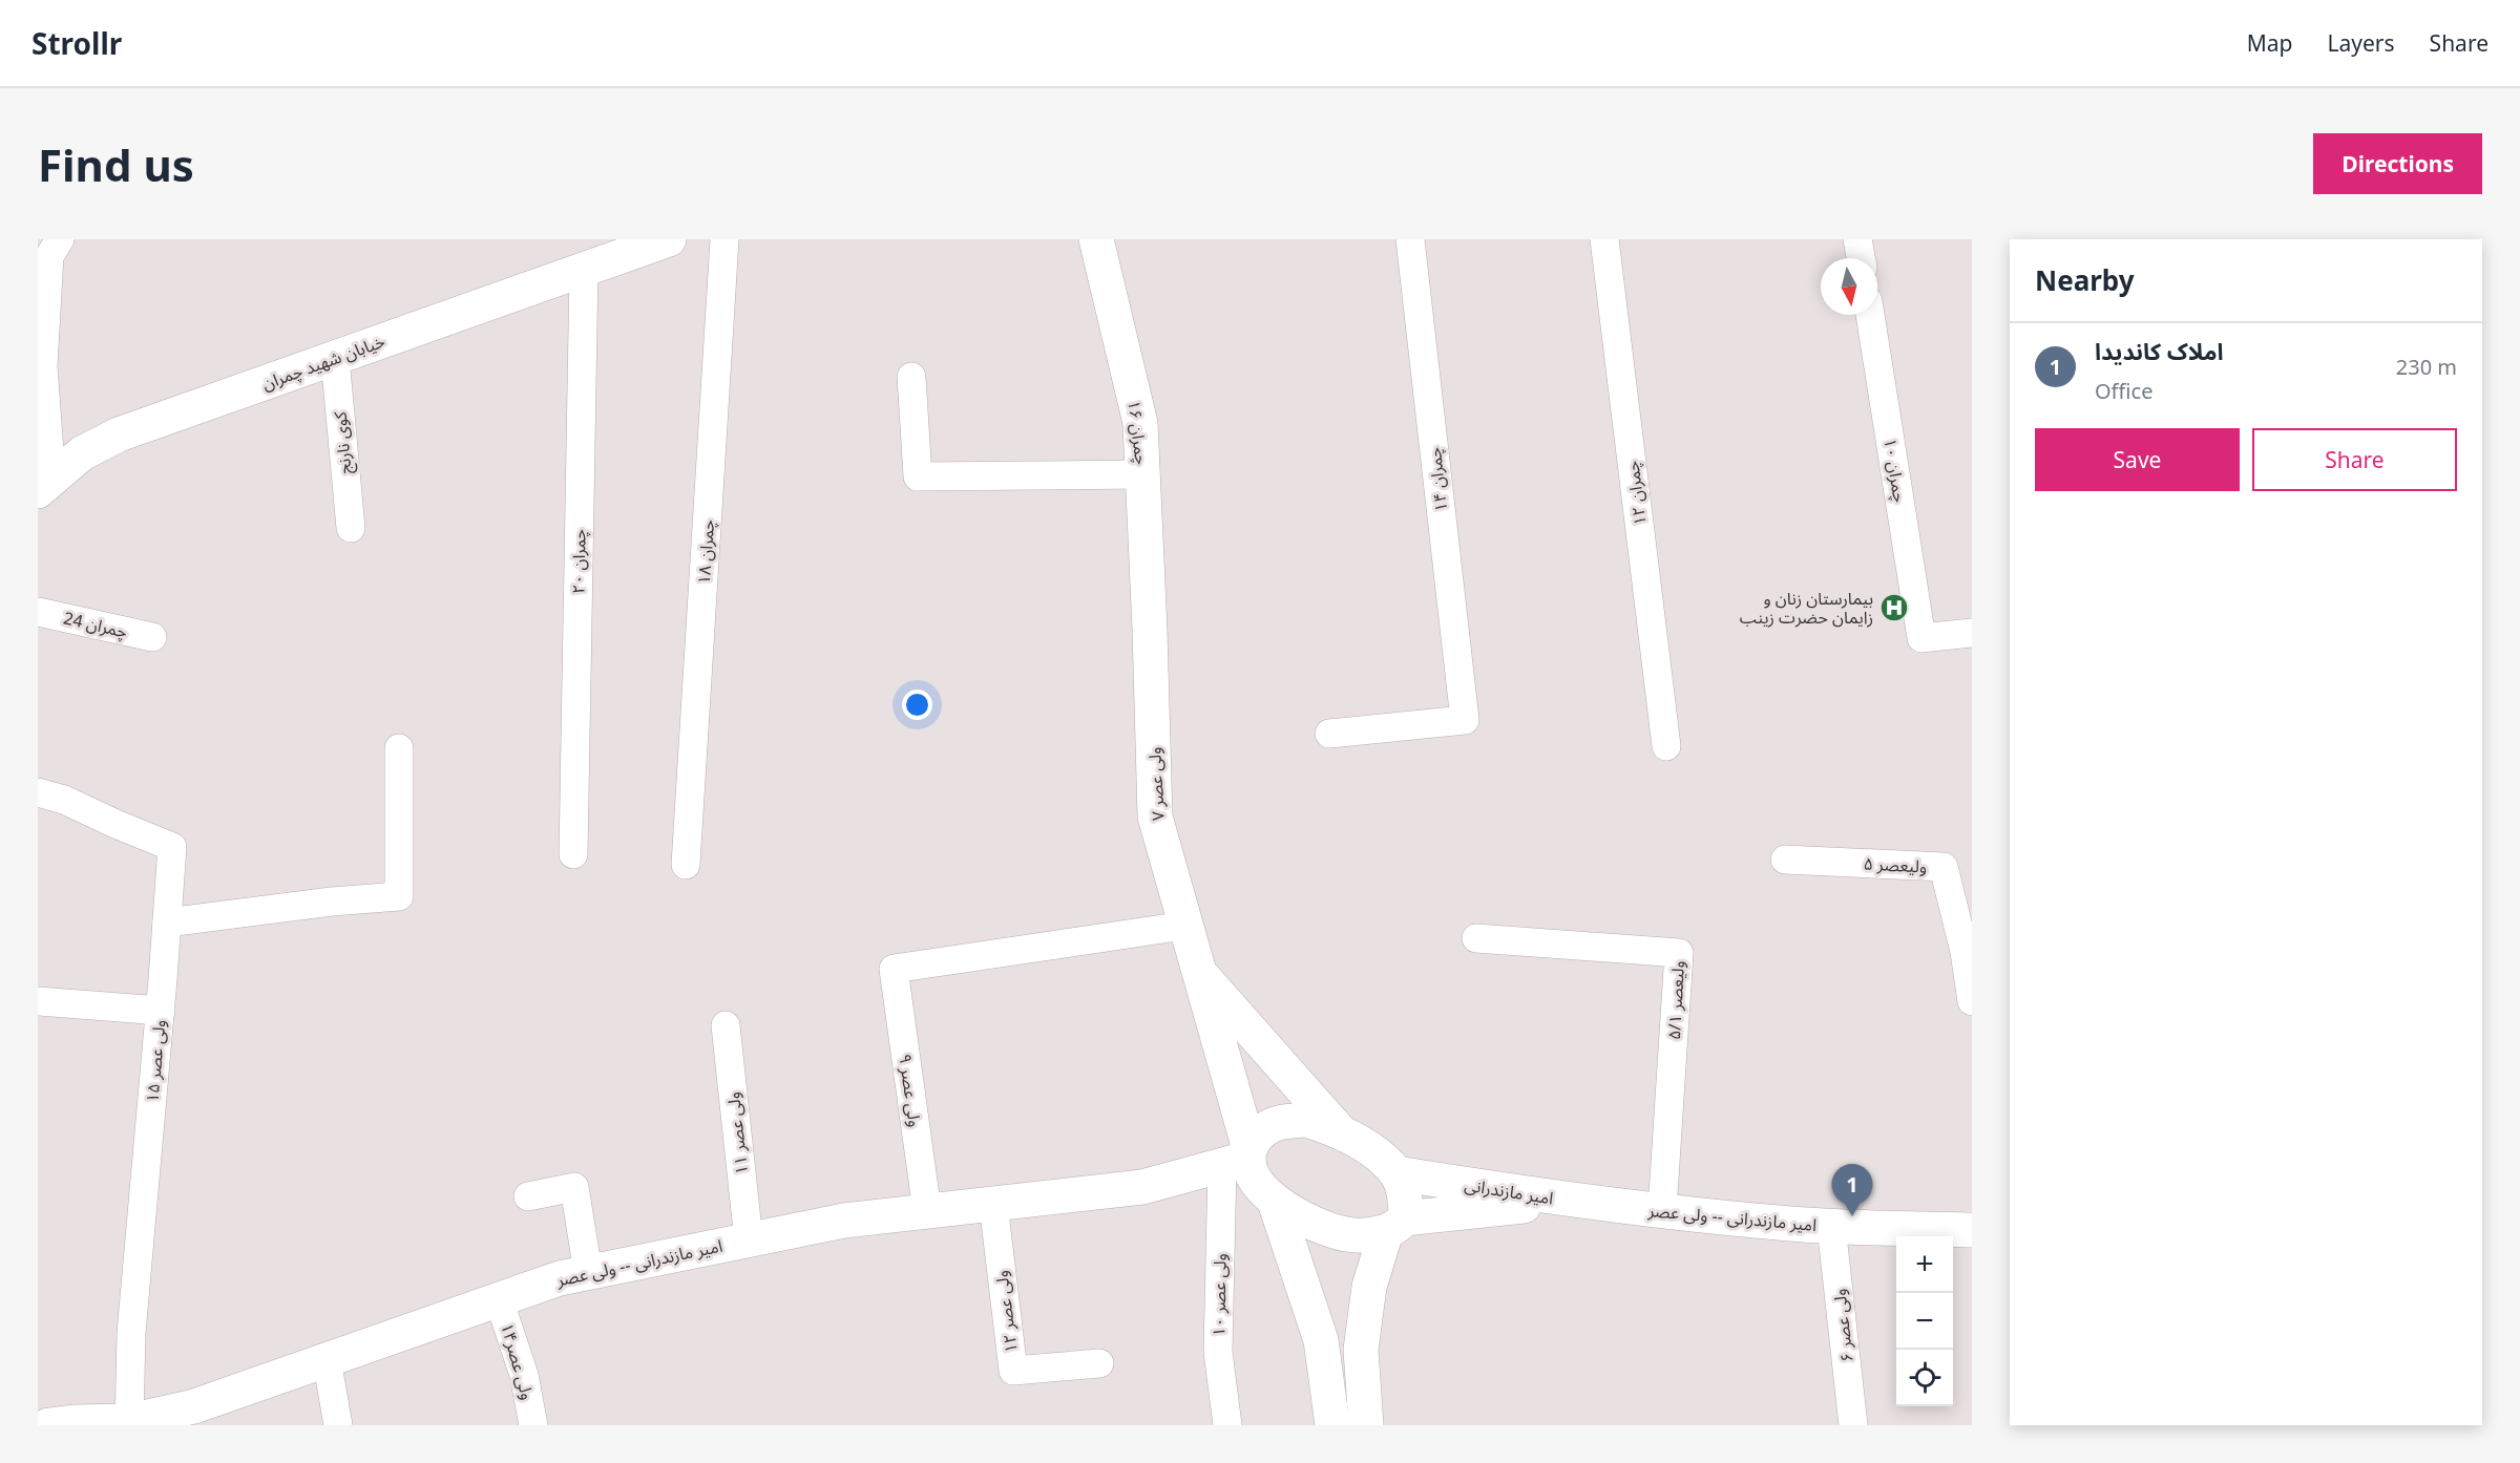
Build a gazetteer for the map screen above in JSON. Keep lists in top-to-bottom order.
{
  "streets": {
    "main road": [
      "خیابان شهید چمران",
      "چمران ۱۶",
      "ولی عصر ۷",
      "امیر مازندرانی",
      "امیر مازندرانی -- ولی عصر"
    ],
    "street": [
      "کوی نارنج",
      "چمران ۱۰",
      "چمران ۱۴",
      "چمران ۱۲",
      "چمران ۱۸",
      "چمران ۲۰",
      "چمران 24",
      "ولیعصر ۵",
      "ولیعصر ۵/۱",
      "ولی عصر ۱۵",
      "ولی عصر ۹",
      "ولی عصر ۱۱",
      "ولی عصر ۱۰",
      "ولی عصر ۱۲",
      "ولی عصر ۶",
      "ولی عصر۱۴"
    ]
  },
  "crossings": [
    ["خیابان شهید چمران", "کوی نارنج"],
    ["خیابان شهید چمران", "چمران ۲۰"],
    ["چمران ۱۶", "ولی عصر ۷"],
    ["ولی عصر ۷", "ولی عصر ۹"],
    ["ولی عصر ۷", "امیر مازندرانی"],
    ["ولی عصر ۷", "امیر مازندرانی -- ولی عصر"],
    ["ولی عصر ۷", "ولی عصر ۱۰"],
    ["ولیعصر ۵/۱", "امیر مازندرانی -- ولی عصر"],
    ["ولی عصر ۱۵", "امیر مازندرانی -- ولی عصر"],
    ["ولی عصر ۹", "امیر مازندرانی -- ولی عصر"],
    ["ولی عصر ۱۱", "امیر مازندرانی -- ولی عصر"],
    ["امیر مازندرانی", "امیر مازندرانی -- ولی عصر"],
    ["امیر مازندرانی -- ولی عصر", "ولی عصر ۱۰"],
    ["امیر مازندرانی -- ولی عصر", "ولی عصر ۱۲"],
    ["امیر مازندرانی -- ولی عصر", "ولی عصر ۶"],
    ["امیر مازندرانی -- ولی عصر", "ولی عصر۱۴"]
  ],
  "places": {
    "hospital": ["بیمارستان زنان و زایمان حضرت زینب"]
  },
  "north": "bottom",
  "page": {
    "header": "Strollr",
    "nav": ["Map", "Layers", "Share"],
    "buttons": [
      "Directions",
      ["Save", "Share"]
    ],
    "title": "Find us",
    "heading": "Nearby",
    "list": [
      {
        "mark": "1",
        "name": "املاک کاندیدا",
        "note": "Office",
        "value": "230 m"
      }
    ],
    "pins": "1",
    "map_buttons": ["+", "−"]
  }
}
